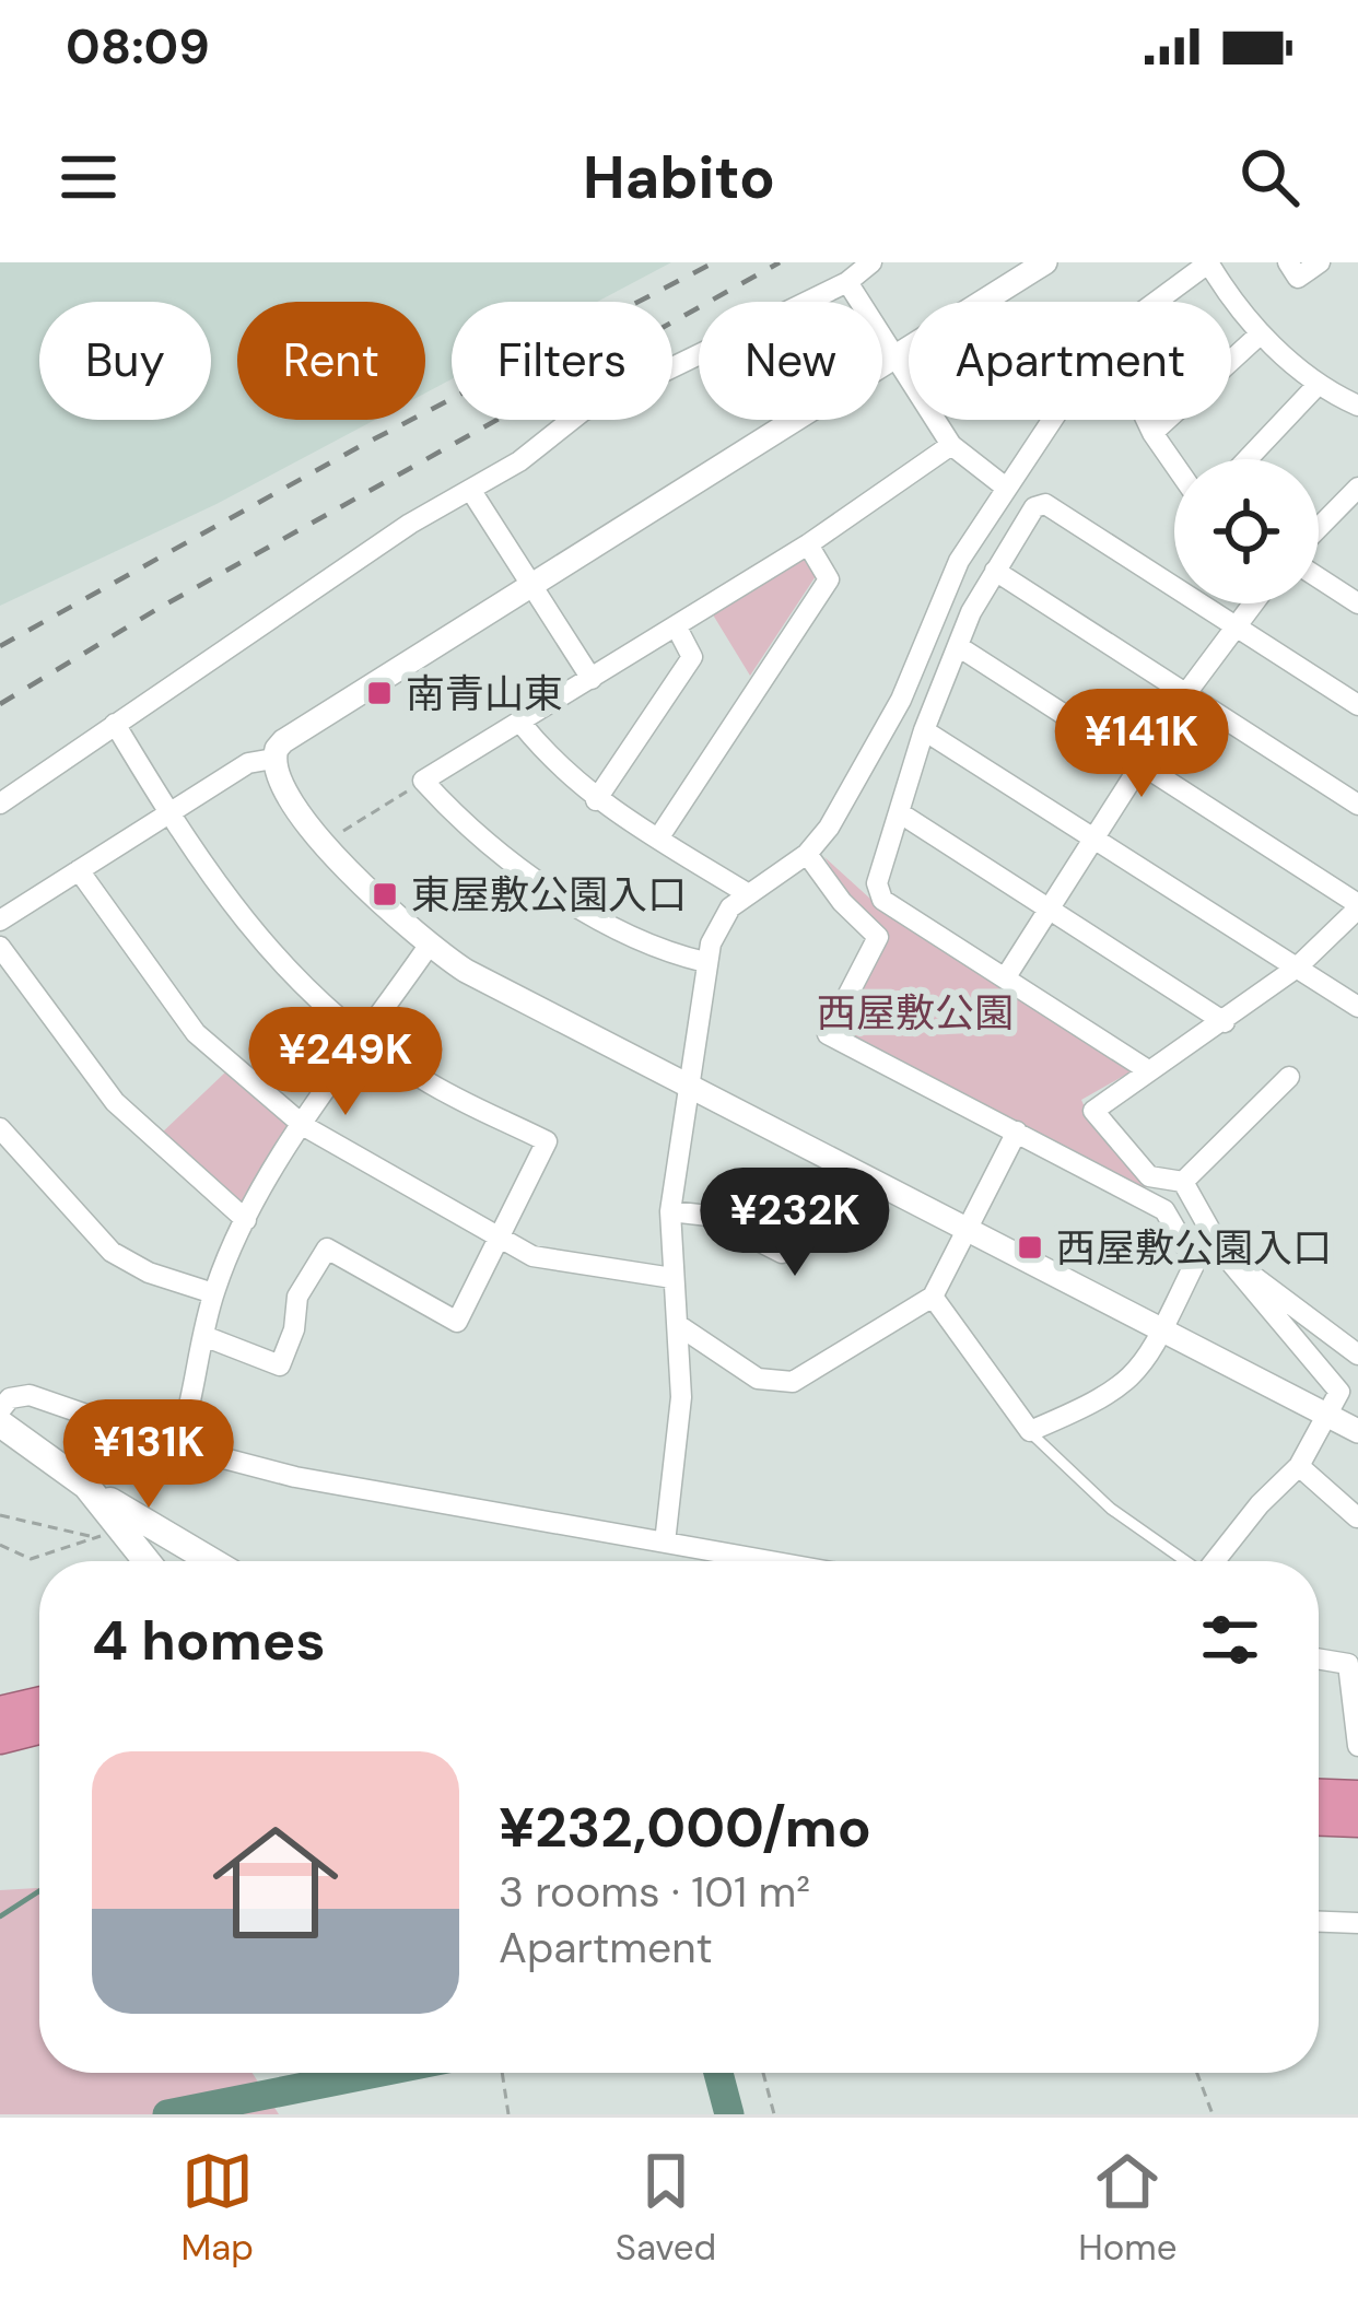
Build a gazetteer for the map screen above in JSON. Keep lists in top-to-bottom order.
{
  "parks": ["西屋敷公園"],
  "places": {
    "transit": ["南青山東", "東屋敷公園入口", "西屋敷公園入口"]
  },
  "page": {
    "status": "08:09",
    "header": "Habito",
    "chip": [
      "Buy",
      "Rent",
      "Filters",
      "New",
      "Apartment"
    ],
    "price": [
      "¥141K",
      "¥249K",
      "¥232K",
      "¥131K"
    ],
    "heading": "4 homes",
    "list": [
      {
        "name": "¥232,000/mo",
        "note": "3 rooms · 101 m² · Apartment"
      }
    ],
    "tabs": ["Map", "Saved", "Home"]
  }
}
